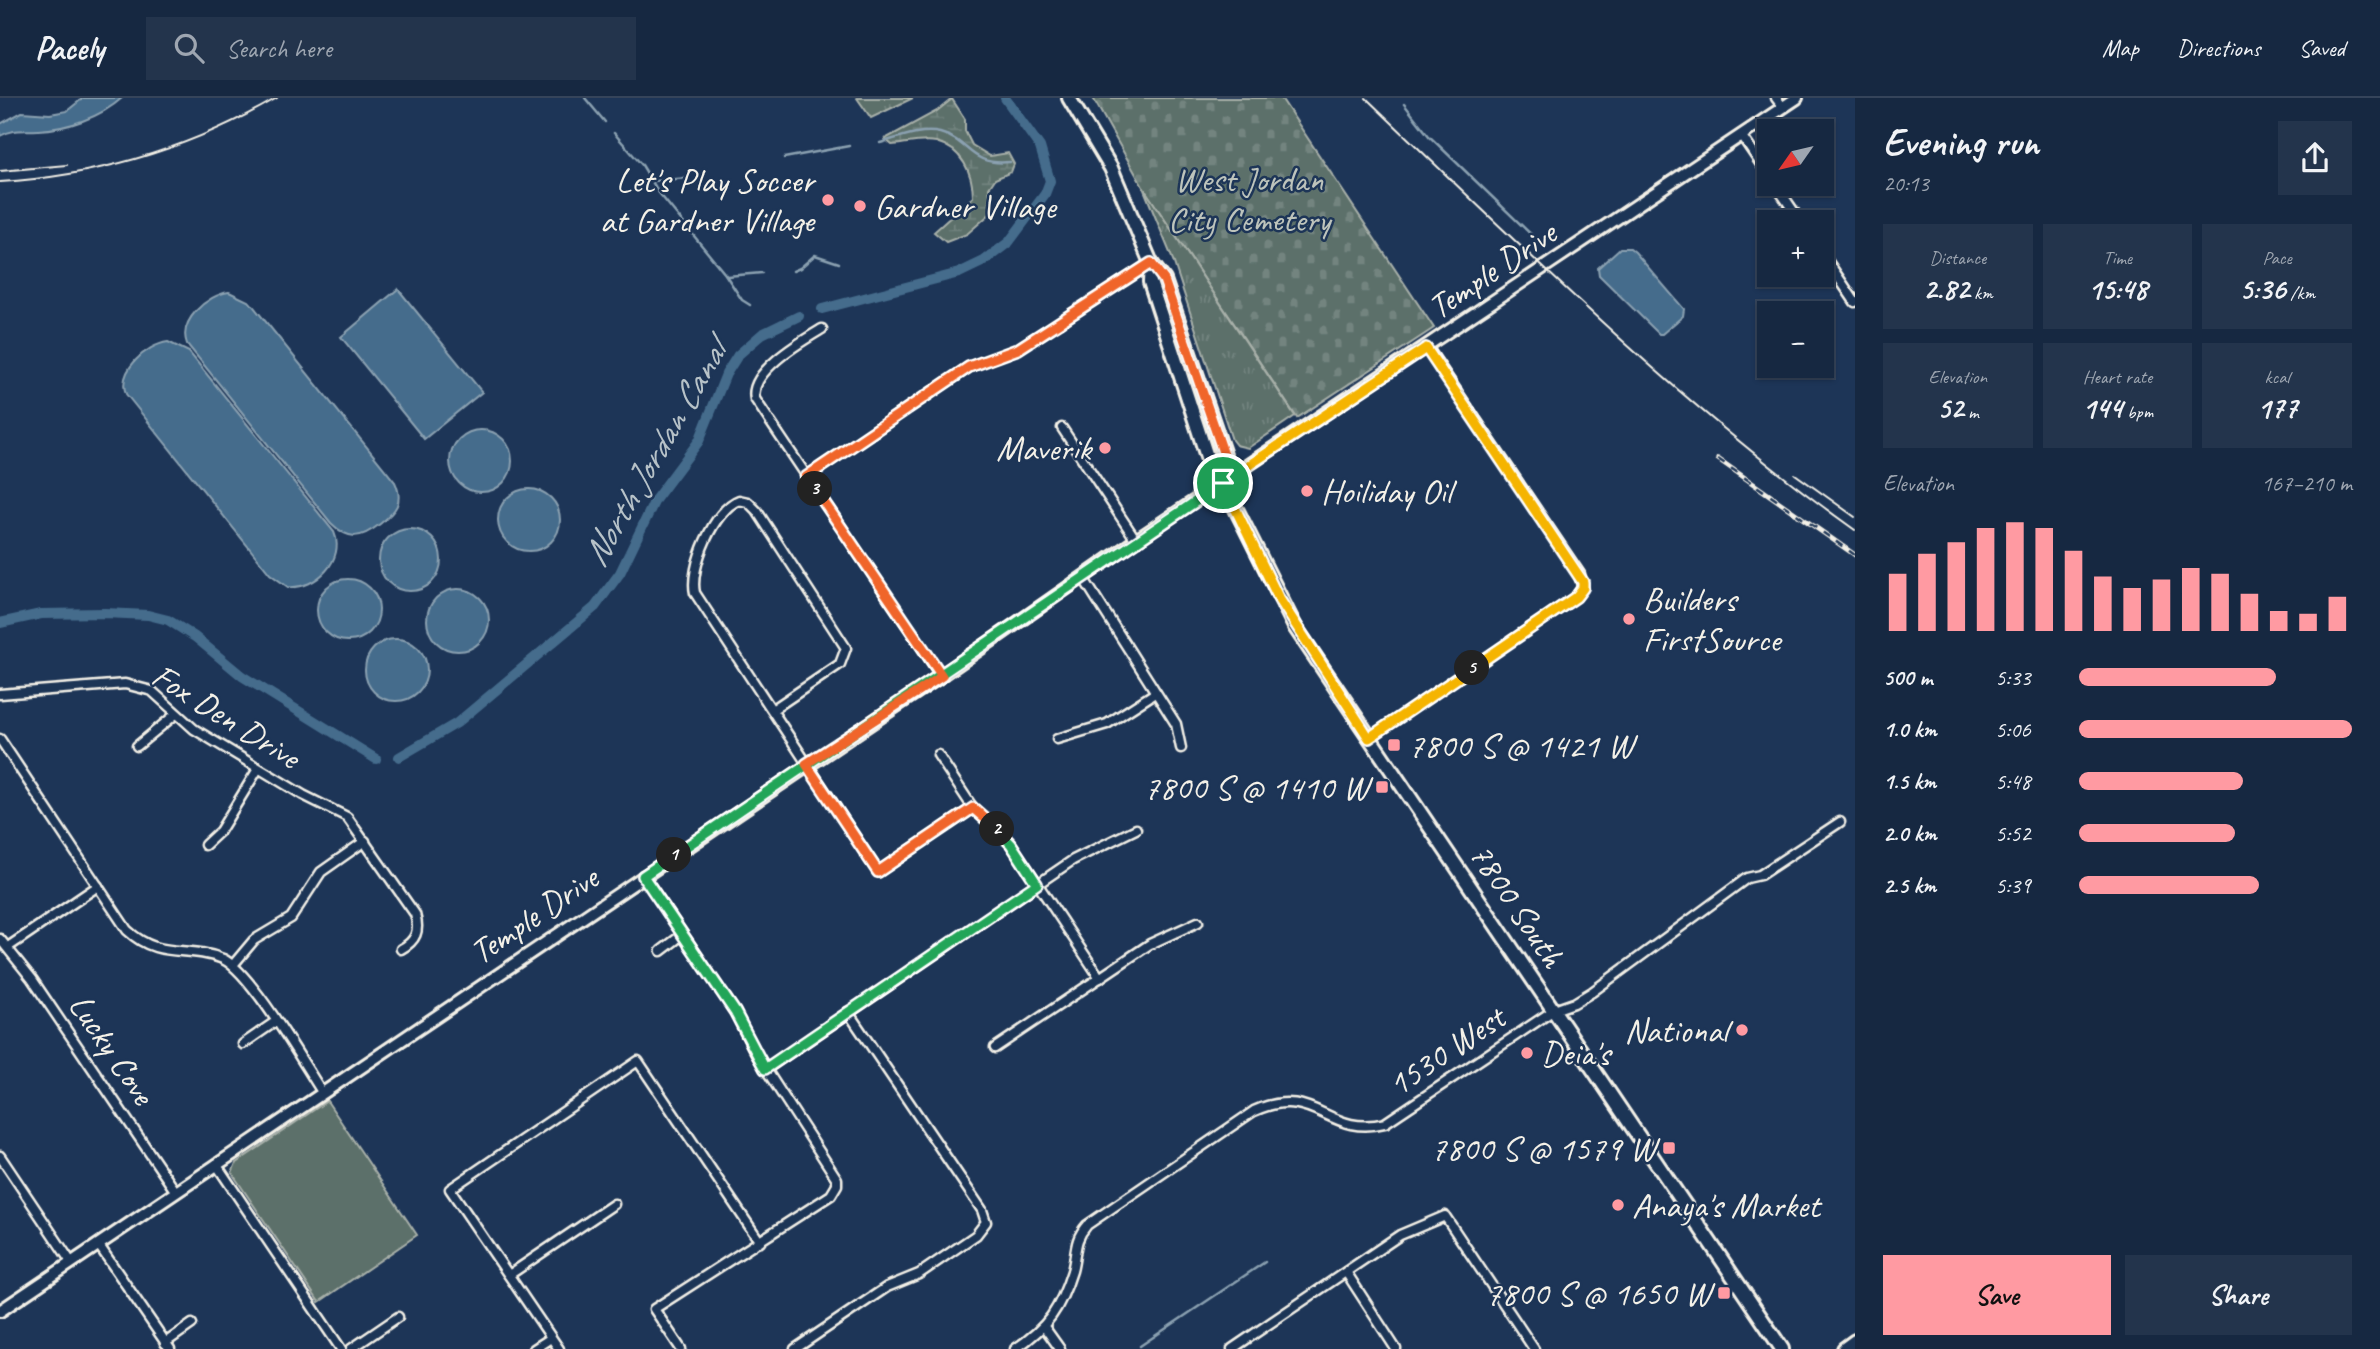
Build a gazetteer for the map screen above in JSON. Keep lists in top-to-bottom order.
{
  "streets": {
    "main road": ["7800 South"],
    "street": [
      "Temple Drive",
      "Fox Den Drive",
      "Lucky Cove",
      "1530 West"
    ]
  },
  "crossings": [
    ["Temple Drive", "7800 South"],
    ["Temple Drive", "Lucky Cove"],
    ["7800 South", "1530 West"]
  ],
  "water": ["North Jordan Canal"],
  "parks": ["West Jordan City Cemetery"],
  "places": {
    "other": [
      "Let's Play Soccer at Gardner Village",
      "Gardner Village",
      "Maverik",
      "Hoiliday Oil",
      "Builders FirstSource",
      "National",
      "Deia's",
      "Anaya's Market"
    ],
    "transit": [
      "7800 S @ 1421 W",
      "7800 S @ 1410 W",
      "7800 S @ 1579 W",
      "7800 S @ 1650 W"
    ]
  },
  "north": "bottom left",
  "page": {
    "header": "Pacely",
    "search": "Search here",
    "nav": ["Map", "Directions", "Saved"],
    "heading": ["Evening run", "20:13"],
    "map_buttons": ["+", "−"],
    "stats": [
      ["Distance", "2.82 km"],
      ["Time", "15:48"],
      ["Pace", "5:36 /km"],
      ["Elevation", "52 m"],
      ["Heart rate", "144 bpm"],
      ["kcal", "177"]
    ],
    "chart": ["Elevation", "167–210 m"],
    "pins": [
      "3",
      "5",
      "2",
      "1"
    ],
    "list": [
      {
        "name": "500 m",
        "note": "5:33"
      },
      {
        "name": "1.0 km",
        "note": "5:06"
      },
      {
        "name": "1.5 km",
        "note": "5:48"
      },
      {
        "name": "2.0 km",
        "note": "5:52"
      },
      {
        "name": "2.5 km",
        "note": "5:39"
      }
    ],
    "buttons": ["Save", "Share"]
  }
}
